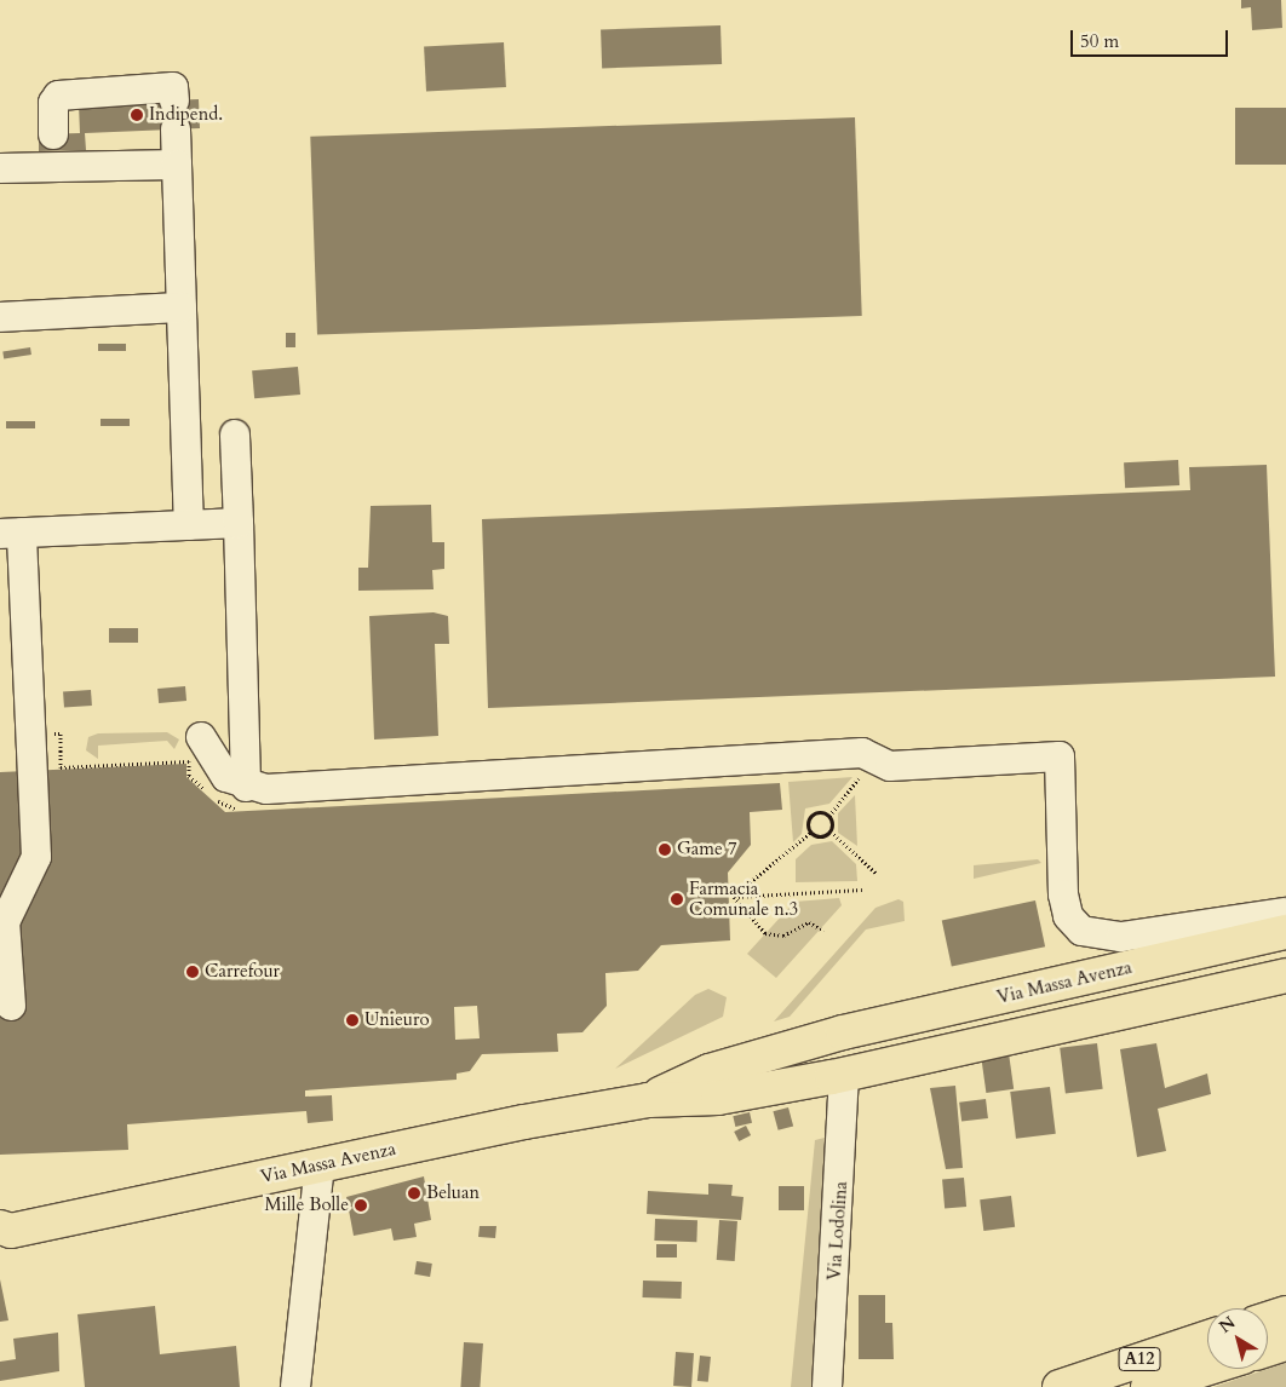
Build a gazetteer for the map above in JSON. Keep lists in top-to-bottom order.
{
  "streets": {
    "main road": ["Via Massa Avenza", "A12"],
    "street": ["Via Lodolina"]
  },
  "crossings": [
    ["Via Massa Avenza", "Via Lodolina"]
  ],
  "places": [
    "Indipend.",
    "Game 7",
    "Farmacia Comunale n.3",
    "Carrefour",
    "Unieuro",
    "Beluan",
    "Mille Bolle"
  ],
  "scale_bar": "50 m",
  "north": "top left"
}
